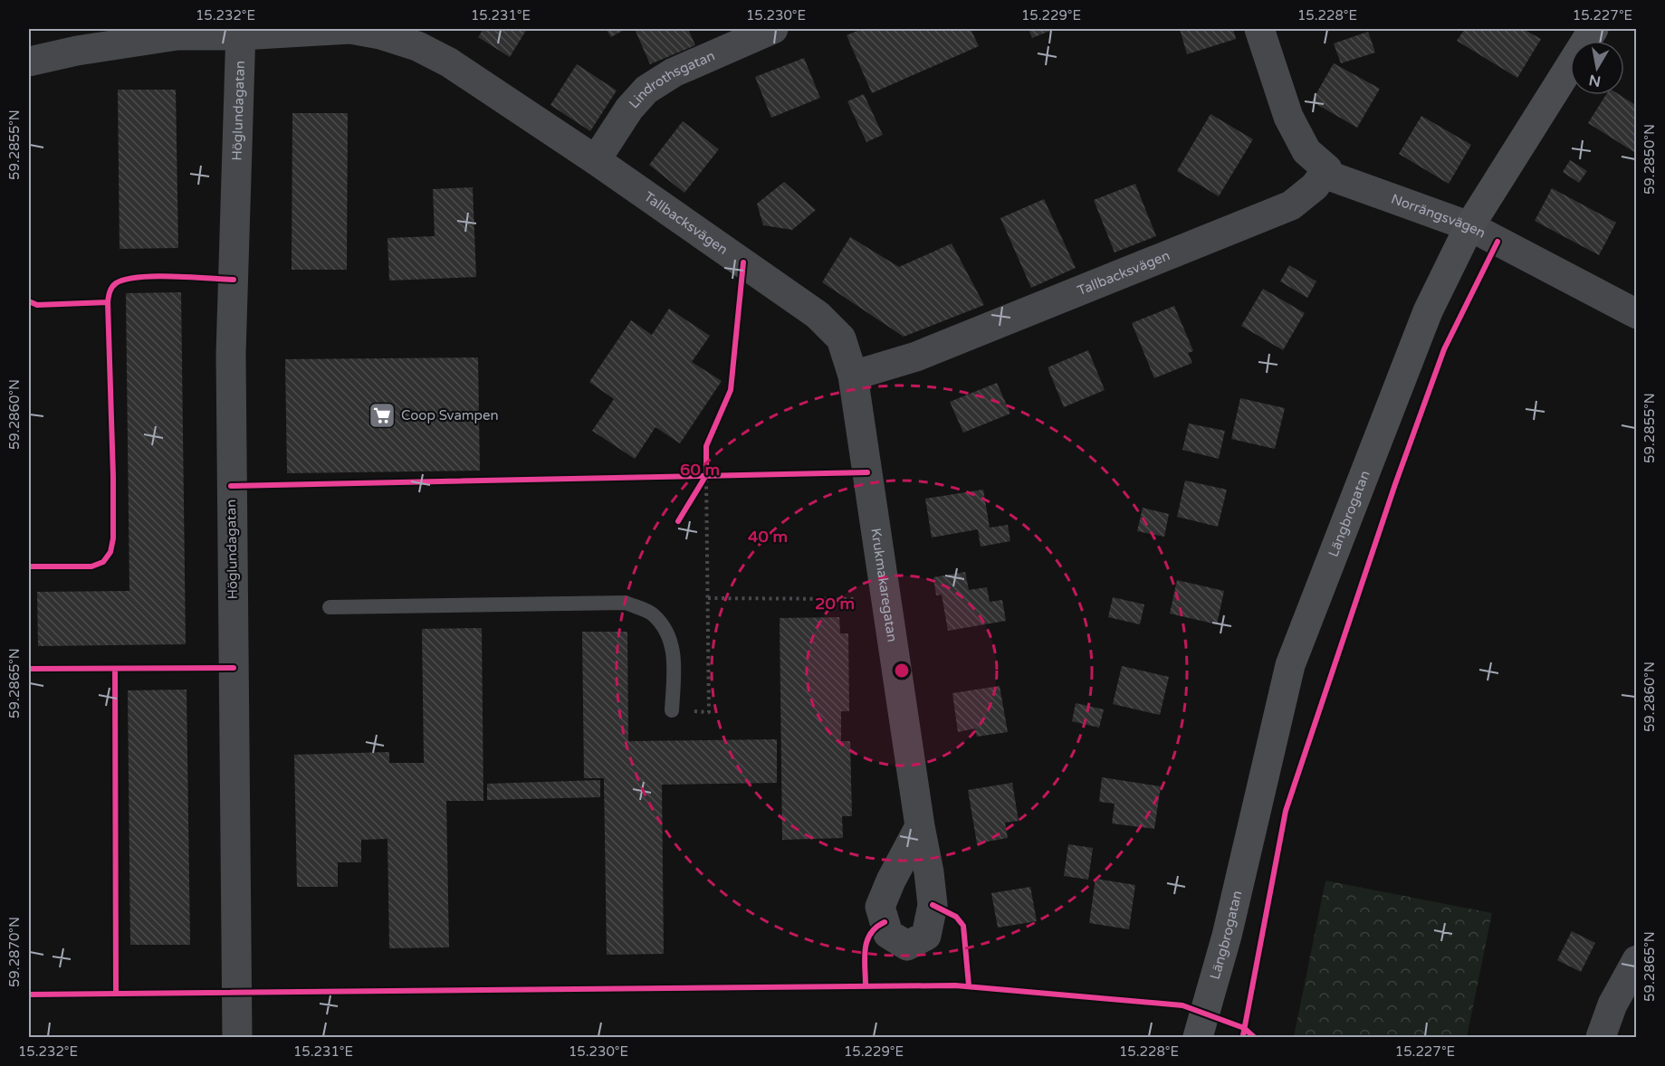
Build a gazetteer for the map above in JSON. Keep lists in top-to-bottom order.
{
  "streets": {
    "street": [
      "Lindrothsgatan",
      "Höglundagatan",
      "Norrängsvägen",
      "Tallbacksvägen",
      "Längbrogatan",
      "Krukmakaregatan"
    ]
  },
  "crossings": [
    ["Lindrothsgatan", "Tallbacksvägen"],
    ["Höglundagatan", "Tallbacksvägen"],
    ["Norrängsvägen", "Tallbacksvägen"],
    ["Norrängsvägen", "Längbrogatan"],
    ["Tallbacksvägen", "Krukmakaregatan"]
  ],
  "places": {
    "supermarket": ["Coop Svampen"]
  },
  "north": "bottom",
  "coordinates": [
    "15.232°E",
    "15.231°E",
    "15.230°E",
    "15.229°E",
    "15.228°E",
    "15.227°E",
    "59.2855°N",
    "59.2850°N",
    "59.2860°N",
    "59.2865°N",
    "59.2870°N"
  ],
  "rings": ["60 m", "40 m", "20 m"]
}
